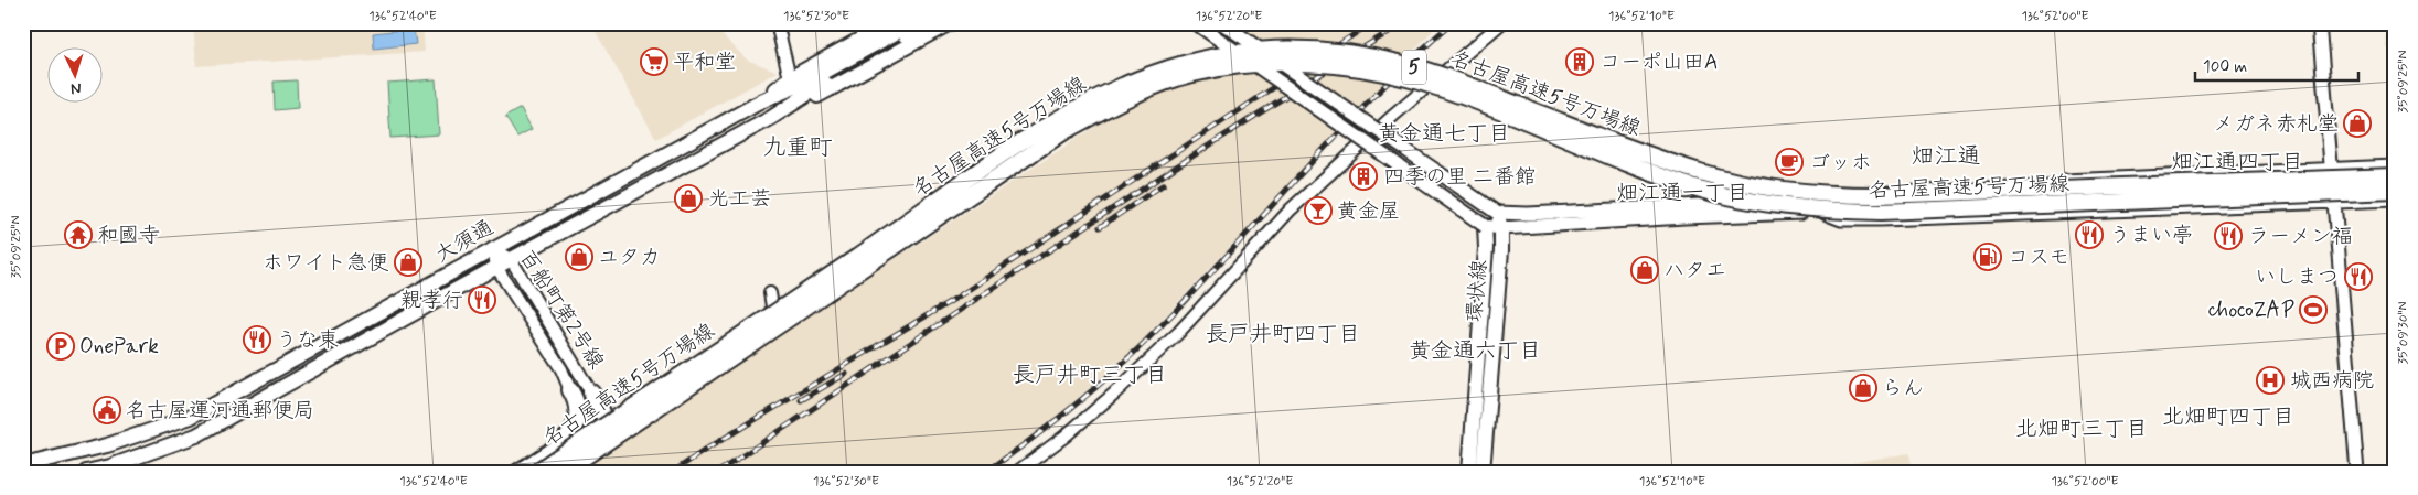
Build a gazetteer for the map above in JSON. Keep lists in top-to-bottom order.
{
  "streets": {
    "highway": ["5", "名古屋高速5号万場線"],
    "main road": ["大須通", "環状線"],
    "street": ["百船町第2号線"]
  },
  "crossings": [
    ["大須通", "百船町第2号線"]
  ],
  "districts": [
    "黄金通七丁目",
    "九重町",
    "畑江通",
    "畑江通四丁目",
    "畑江通一丁目",
    "長戸井町四丁目",
    "黄金通六丁目",
    "長戸井町三丁目",
    "北畑町四丁目",
    "北畑町三丁目"
  ],
  "places": {
    "supermarket": ["平和堂"],
    "building": ["コーポ山田A", "四季の里 二番館"],
    "shop": [
      "メガネ赤札堂",
      "光工芸",
      "ユタカ",
      "ホワイト急便",
      "ハタエ",
      "らん"
    ],
    "cafe": ["ゴッホ"],
    "bar": ["黄金屋"],
    "temple": ["和國寺"],
    "restaurant": [
      "うまい亭",
      "ラーメン福",
      "いしまつ",
      "親孝行",
      "うな東"
    ],
    "fuel station": ["コスモ"],
    "sports": ["chocoZAP"],
    "parking": ["OnePark"],
    "hospital": ["城西病院"],
    "public building": ["名古屋運河通郵便局"]
  },
  "scale_bar": "100 m",
  "north": "bottom",
  "coordinates": [
    "136°52'40\"E",
    "136°52'30\"E",
    "136°52'20\"E",
    "136°52'10\"E",
    "136°52'00\"E",
    "35°09'25\"N",
    "35°09'30\"N"
  ]
}
